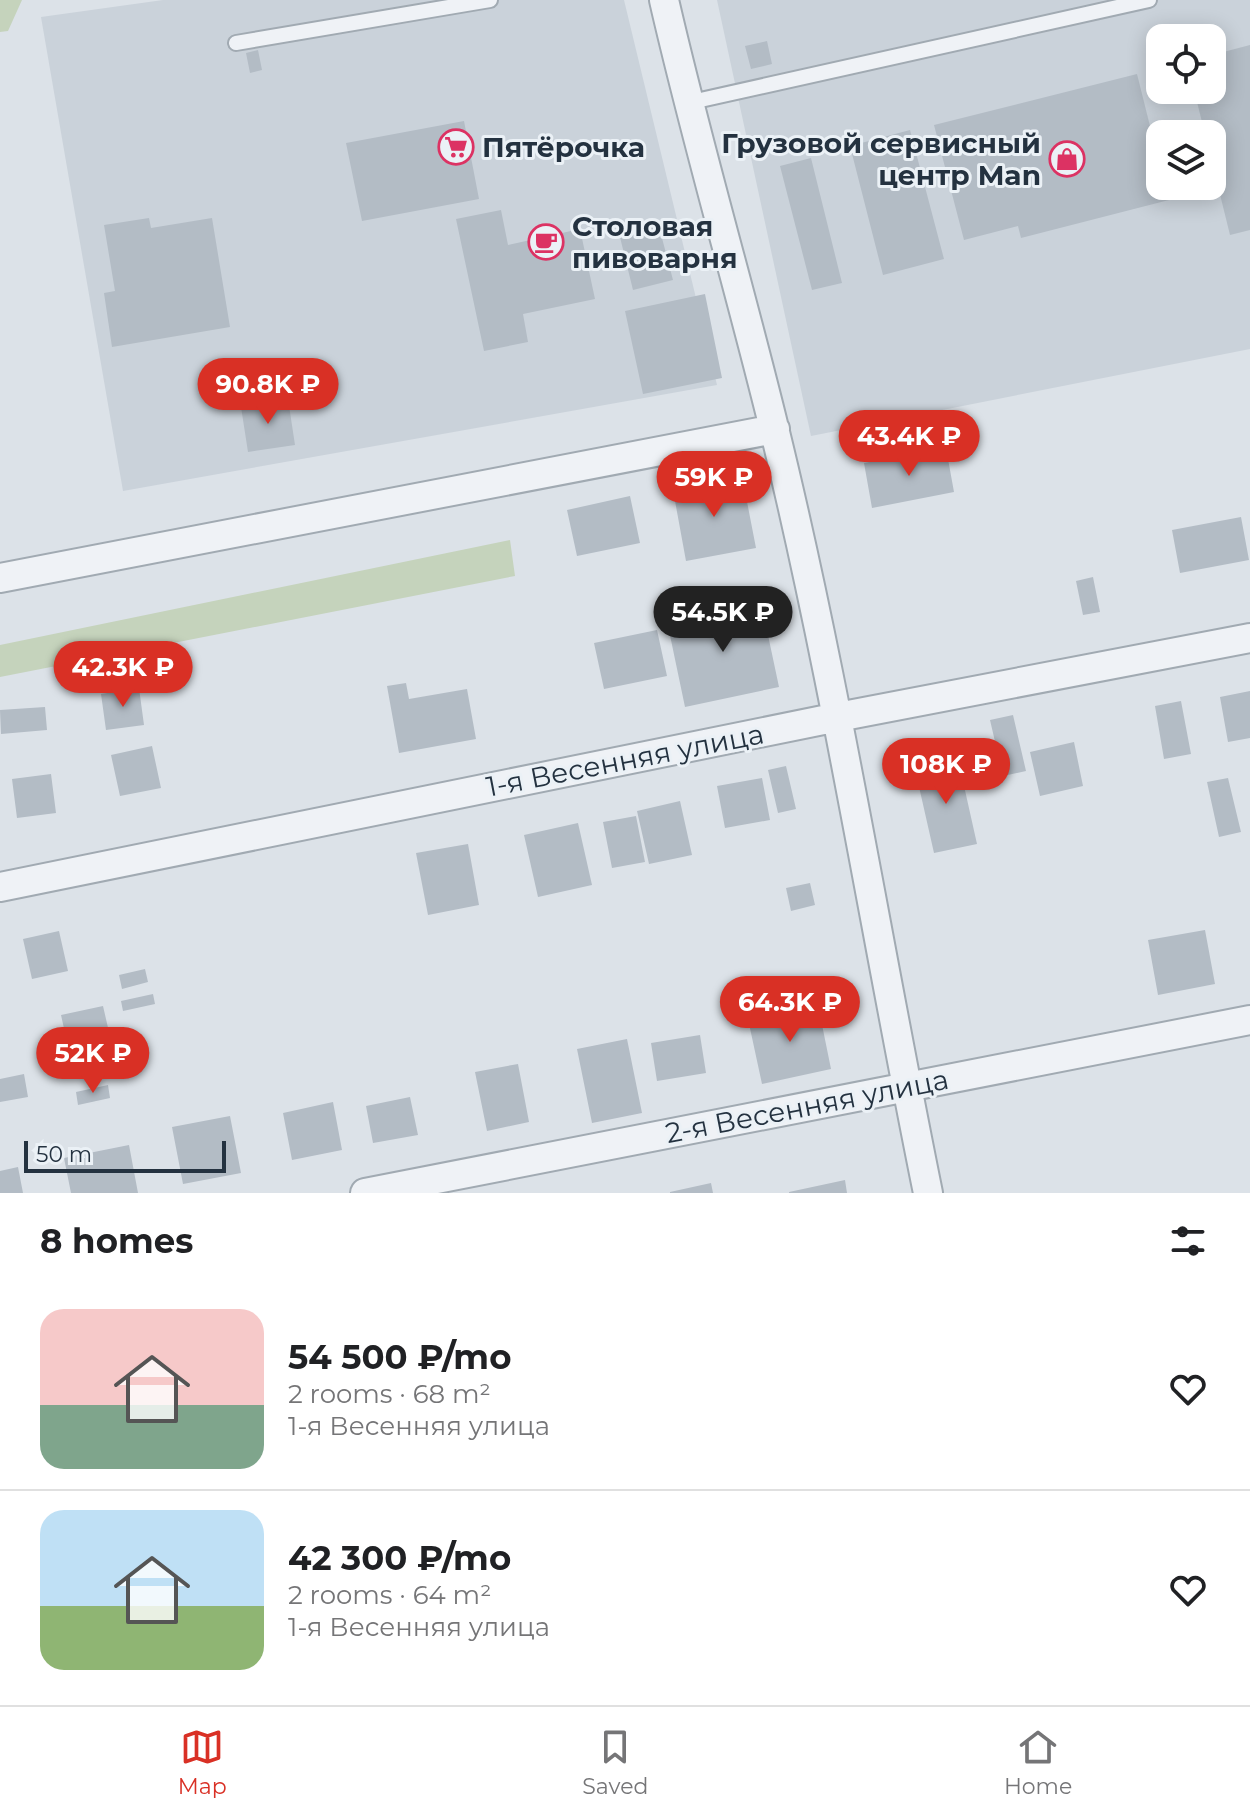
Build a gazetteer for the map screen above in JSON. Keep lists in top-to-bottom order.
{
  "streets": {
    "street": ["1-я Весенняя улица", "2-я Весенняя улица"]
  },
  "places": {
    "supermarket": ["Пятёрочка"],
    "shop": ["Грузовой сервисный центр Man"],
    "cafe": ["Столовая пивоварня"]
  },
  "scale_bar": "50 m",
  "page": {
    "price": [
      "90.8K ₽",
      "43.4K ₽",
      "59K ₽",
      "54.5K ₽",
      "42.3K ₽",
      "108K ₽",
      "64.3K ₽",
      "52K ₽"
    ],
    "scale": "50 m",
    "heading": "8 homes",
    "list": [
      {
        "name": "54 500 ₽/mo",
        "note": "2 rooms · 68 m² · 1-я Весенняя улица"
      },
      {
        "name": "42 300 ₽/mo",
        "note": "2 rooms · 64 m² · 1-я Весенняя улица"
      }
    ],
    "tabs": ["Map", "Saved", "Home"]
  }
}
